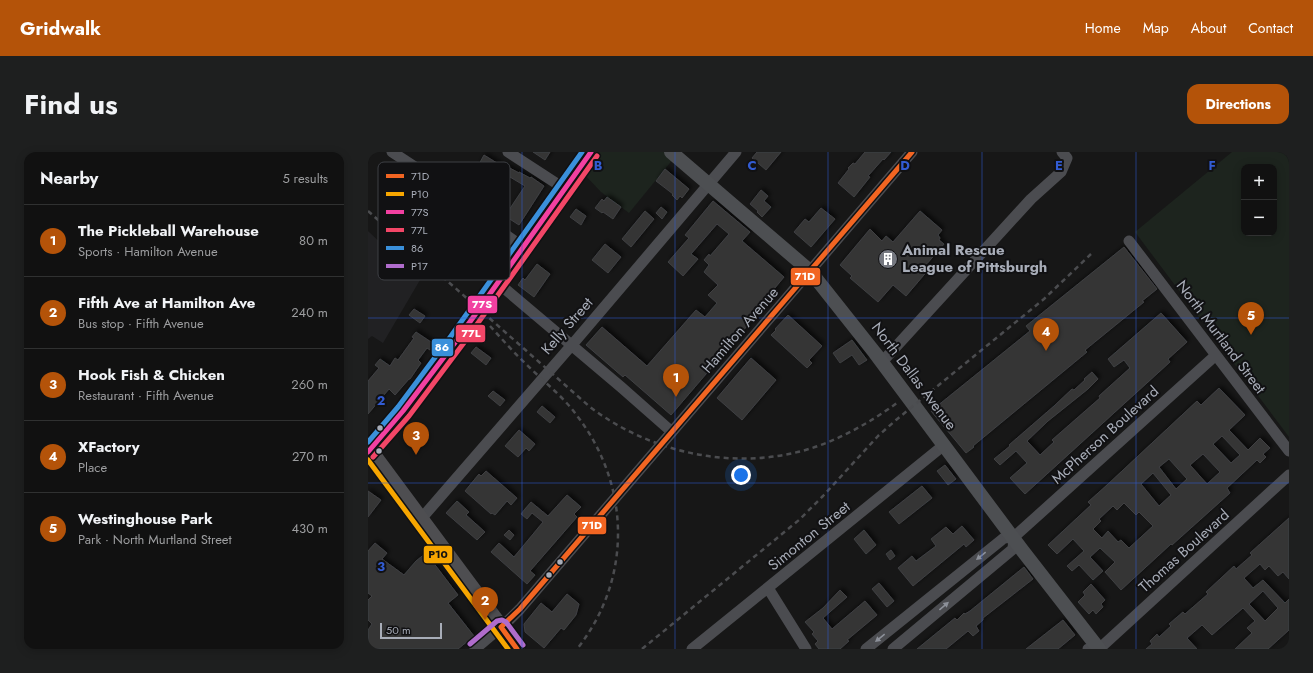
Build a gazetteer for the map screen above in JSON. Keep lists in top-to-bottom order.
{
  "streets": {
    "main road": ["North Dallas Avenue"],
    "street": [
      "Kelly Street",
      "Hamilton Avenue",
      "North Murtland Street",
      "McPherson Boulevard",
      "Simonton Street",
      "Thomas Boulevard"
    ]
  },
  "crossings": [
    ["Kelly Street", "North Dallas Avenue"],
    ["Hamilton Avenue", "North Dallas Avenue"],
    ["North Murtland Street", "McPherson Boulevard"],
    ["North Dallas Avenue", "McPherson Boulevard"],
    ["North Dallas Avenue", "Simonton Street"],
    ["North Dallas Avenue", "Thomas Boulevard"]
  ],
  "places": {
    "building": ["Animal Rescue League of Pittsburgh"]
  },
  "lines": [
    "transit line 71D",
    "transit line 77S",
    "transit line 86",
    "transit line 77L",
    "transit line P10",
    "transit line P17"
  ],
  "legend": [
    "71D",
    "P10",
    "77S",
    "77L",
    "86",
    "P17"
  ],
  "scale_bar": "50 m",
  "page": {
    "header": "Gridwalk",
    "nav": [
      "Home",
      "Map",
      "About",
      "Contact"
    ],
    "title": "Find us",
    "buttons": "Directions",
    "heading": ["Nearby", "5 results"],
    "map_buttons": ["+", "−"],
    "list": [
      {
        "mark": "1",
        "name": "The Pickleball Warehouse",
        "note": "Sports · Hamilton Avenue",
        "value": "80 m"
      },
      {
        "mark": "2",
        "name": "Fifth Ave at Hamilton Ave",
        "note": "Bus stop · Fifth Avenue",
        "value": "240 m"
      },
      {
        "mark": "3",
        "name": "Hook Fish & Chicken",
        "note": "Restaurant · Fifth Avenue",
        "value": "260 m"
      },
      {
        "mark": "4",
        "name": "XFactory",
        "note": "Place",
        "value": "270 m"
      },
      {
        "mark": "5",
        "name": "Westinghouse Park",
        "note": "Park · North Murtland Street",
        "value": "430 m"
      }
    ],
    "pins": [
      "5",
      "4",
      "1",
      "3",
      "2"
    ],
    "scale": "50 m"
  },
  "grid": {
    "columns": [
      "B",
      "C",
      "D",
      "E",
      "F"
    ],
    "rows": ["2", "3"]
  }
}
